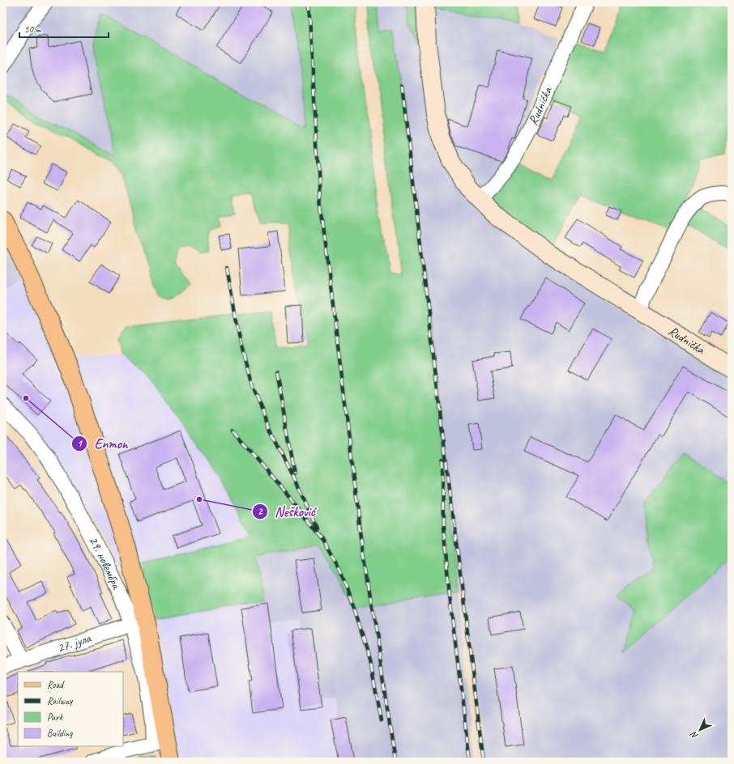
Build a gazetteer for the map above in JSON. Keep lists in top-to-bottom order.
{
  "streets": {
    "street": ["Rudnička", "29. новембра", "27. јула"]
  },
  "crossings": [
    ["29. новембра", "27. јула"]
  ],
  "places": ["Enmon", "Nešković"],
  "legend": [
    "Road",
    "Railway",
    "Park",
    "Building"
  ],
  "scale_bar": "50 m",
  "north": "bottom left"
}
